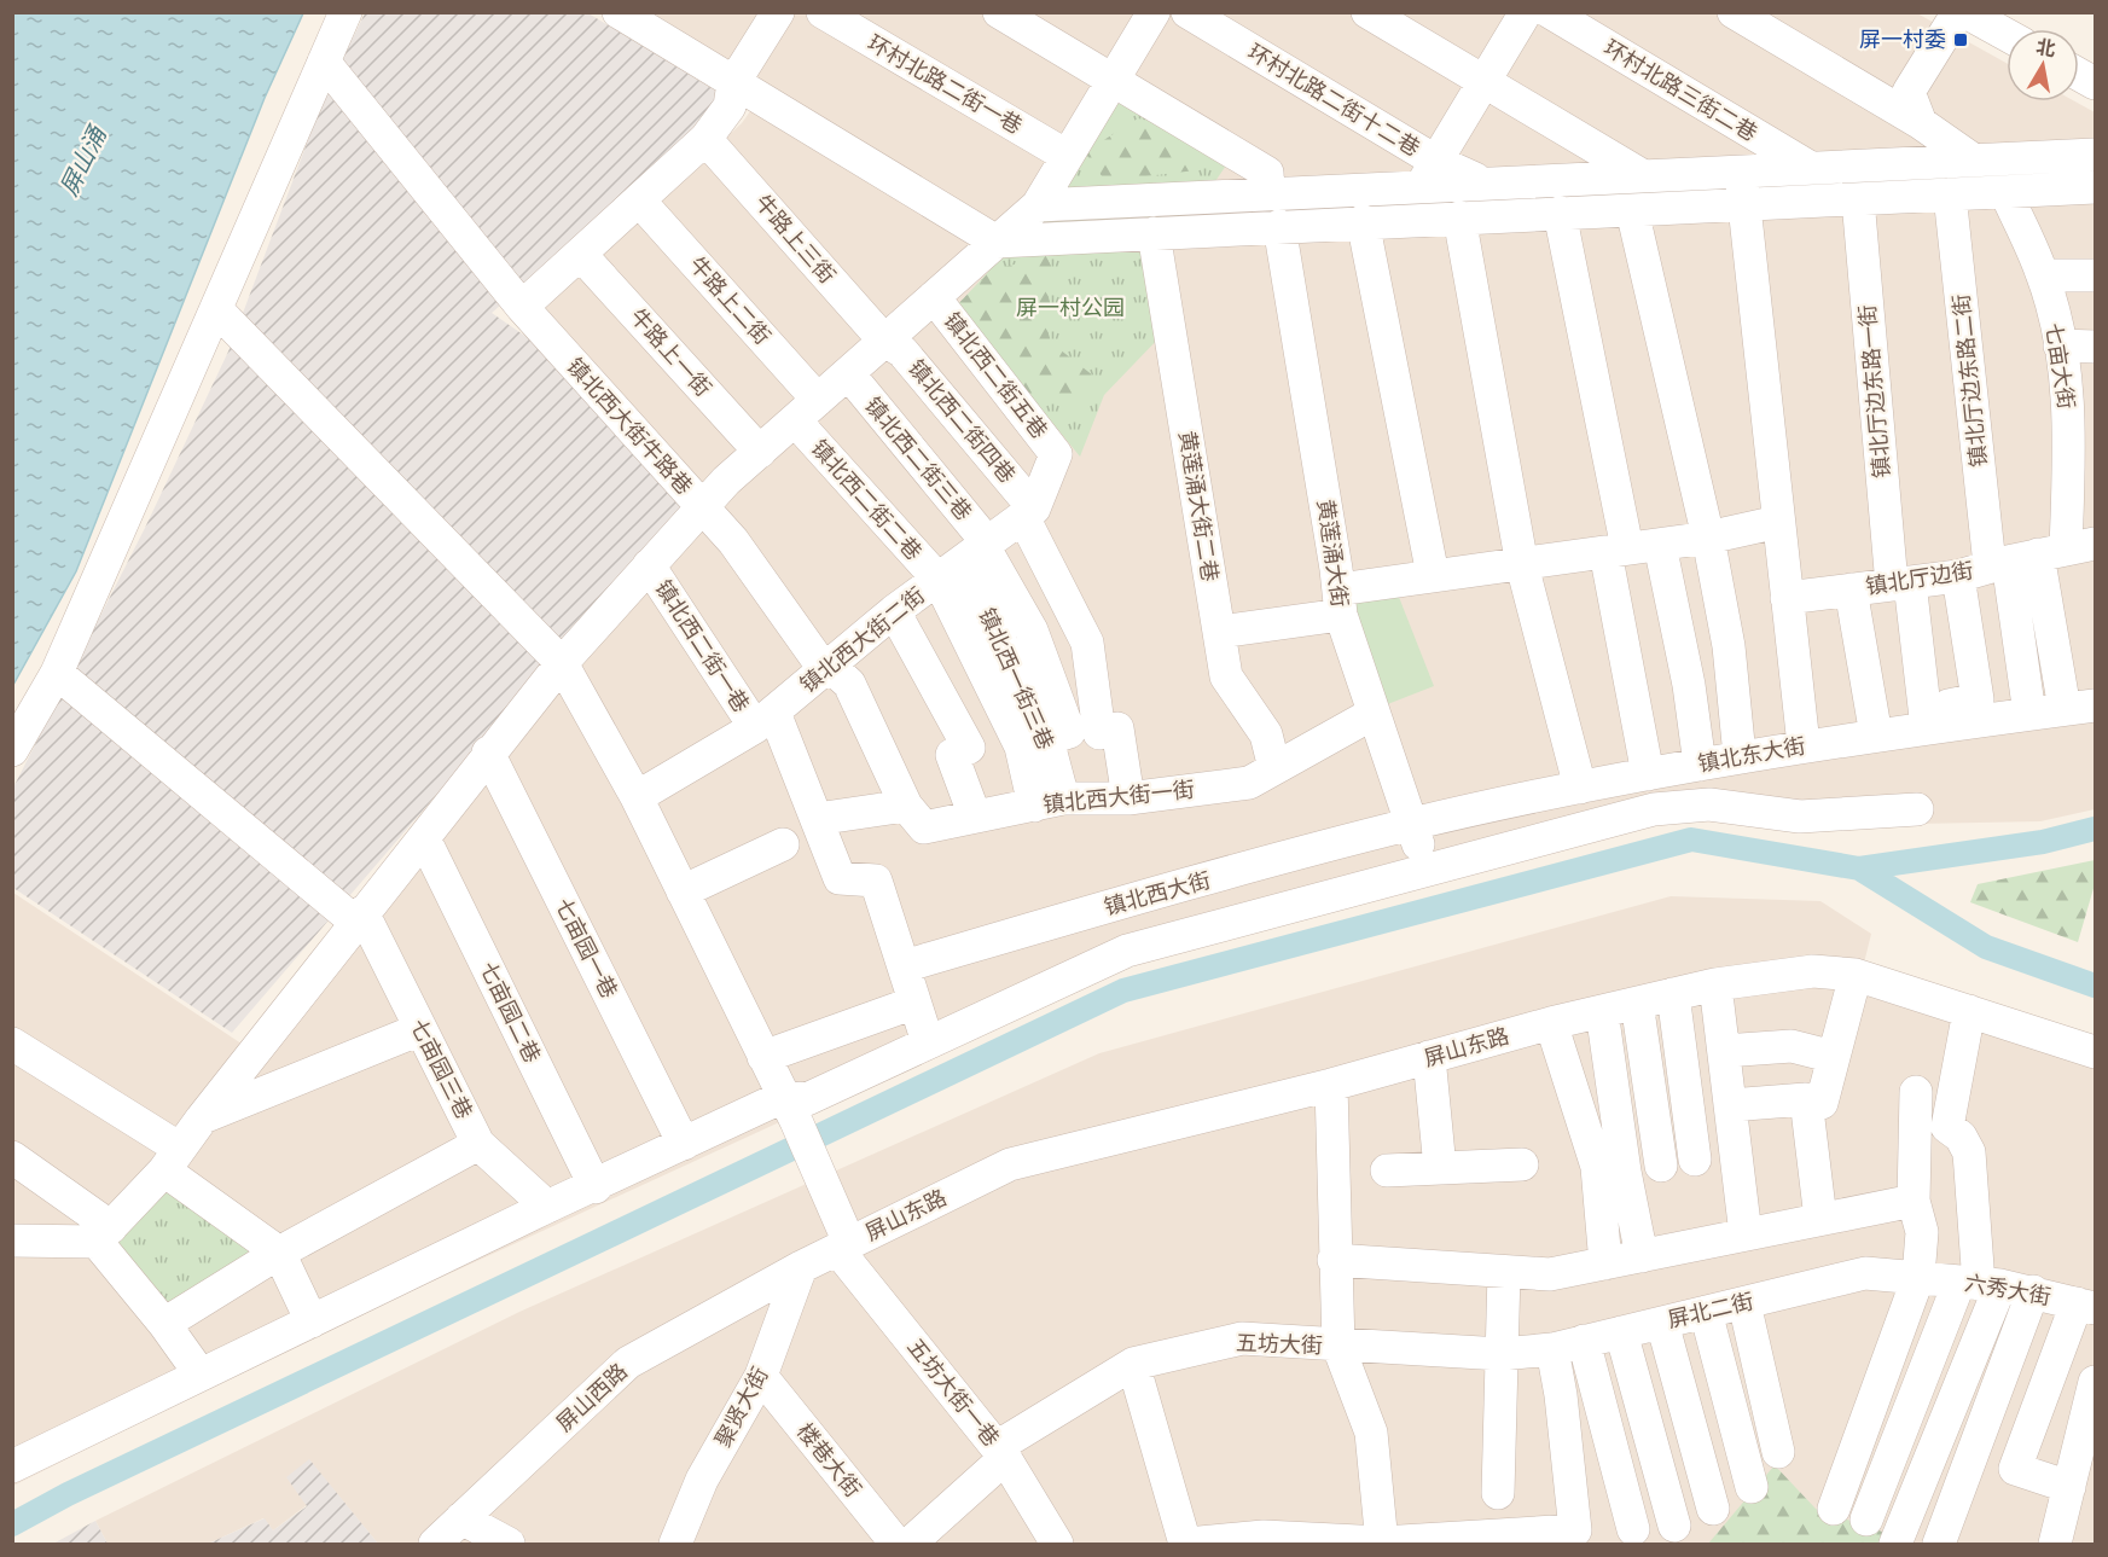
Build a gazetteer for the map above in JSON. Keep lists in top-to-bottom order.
{
  "streets": {
    "street": [
      "环村北路二街一巷",
      "环村北路三街二巷",
      "环村北路二街十二巷",
      "牛路上三街",
      "牛路上二街",
      "牛路上一街",
      "七亩大街",
      "镇北西二街五巷",
      "镇北厅边东路二街",
      "镇北厅边东路一街",
      "镇北西二街四巷",
      "镇北西大街牛路巷",
      "镇北西二街三巷",
      "镇北西二街二巷",
      "黄莲涌大街二巷",
      "黄莲涌大街",
      "镇北厅边街",
      "镇北西大街二街",
      "镇北西二街一巷",
      "镇北西一街三巷",
      "镇北东大街",
      "镇北西大街一街",
      "镇北西大街",
      "七亩园一巷",
      "七亩园二巷",
      "屏山东路",
      "七亩园三巷",
      "六秀大街",
      "屏北二街",
      "五坊大街",
      "五坊大街一巷",
      "屏山西路",
      "聚贤大街",
      "楼巷大街"
    ]
  },
  "crossings": [
    ["牛路上三街", "镇北西二街四巷"],
    ["牛路上二街", "镇北西二街二巷"],
    ["七亩大街", "镇北厅边东路二街"],
    ["七亩大街", "镇北厅边街"],
    ["镇北西二街五巷", "镇北西二街四巷"],
    ["镇北西二街五巷", "镇北西大街二街"],
    ["镇北厅边东路二街", "镇北厅边街"],
    ["镇北厅边东路一街", "镇北厅边街"],
    ["镇北厅边东路一街", "镇北东大街"],
    ["镇北西二街四巷", "镇北西大街二街"],
    ["镇北西二街四巷", "镇北西大街一街"],
    ["镇北西大街牛路巷", "镇北西大街二街"],
    ["镇北西大街牛路巷", "镇北西大街一街"],
    ["镇北西二街三巷", "镇北西大街二街"],
    ["镇北西二街三巷", "镇北西一街三巷"],
    ["镇北西二街二巷", "镇北西大街二街"],
    ["镇北西二街二巷", "镇北西一街三巷"],
    ["黄莲涌大街二巷", "镇北西大街一街"],
    ["黄莲涌大街", "镇北东大街"],
    ["黄莲涌大街", "镇北西大街一街"],
    ["黄莲涌大街", "镇北西大街"],
    ["镇北西大街二街", "镇北西二街一巷"],
    ["镇北西大街二街", "镇北西一街三巷"],
    ["镇北西大街二街", "五坊大街一巷"],
    ["镇北西二街一巷", "镇北西大街"],
    ["镇北西一街三巷", "镇北西大街一街"],
    ["镇北东大街", "镇北西大街"],
    ["屏山东路", "五坊大街一巷"],
    ["屏山东路", "屏山西路"],
    ["六秀大街", "屏北二街"],
    ["屏北二街", "五坊大街"],
    ["五坊大街", "五坊大街一巷"],
    ["五坊大街一巷", "屏山西路"],
    ["屏山西路", "聚贤大街"],
    ["聚贤大街", "楼巷大街"]
  ],
  "water": ["屏山涌"],
  "parks": ["屏一村公园"],
  "places": {
    "transit": ["屏一村委"]
  },
  "north": "top"
}
